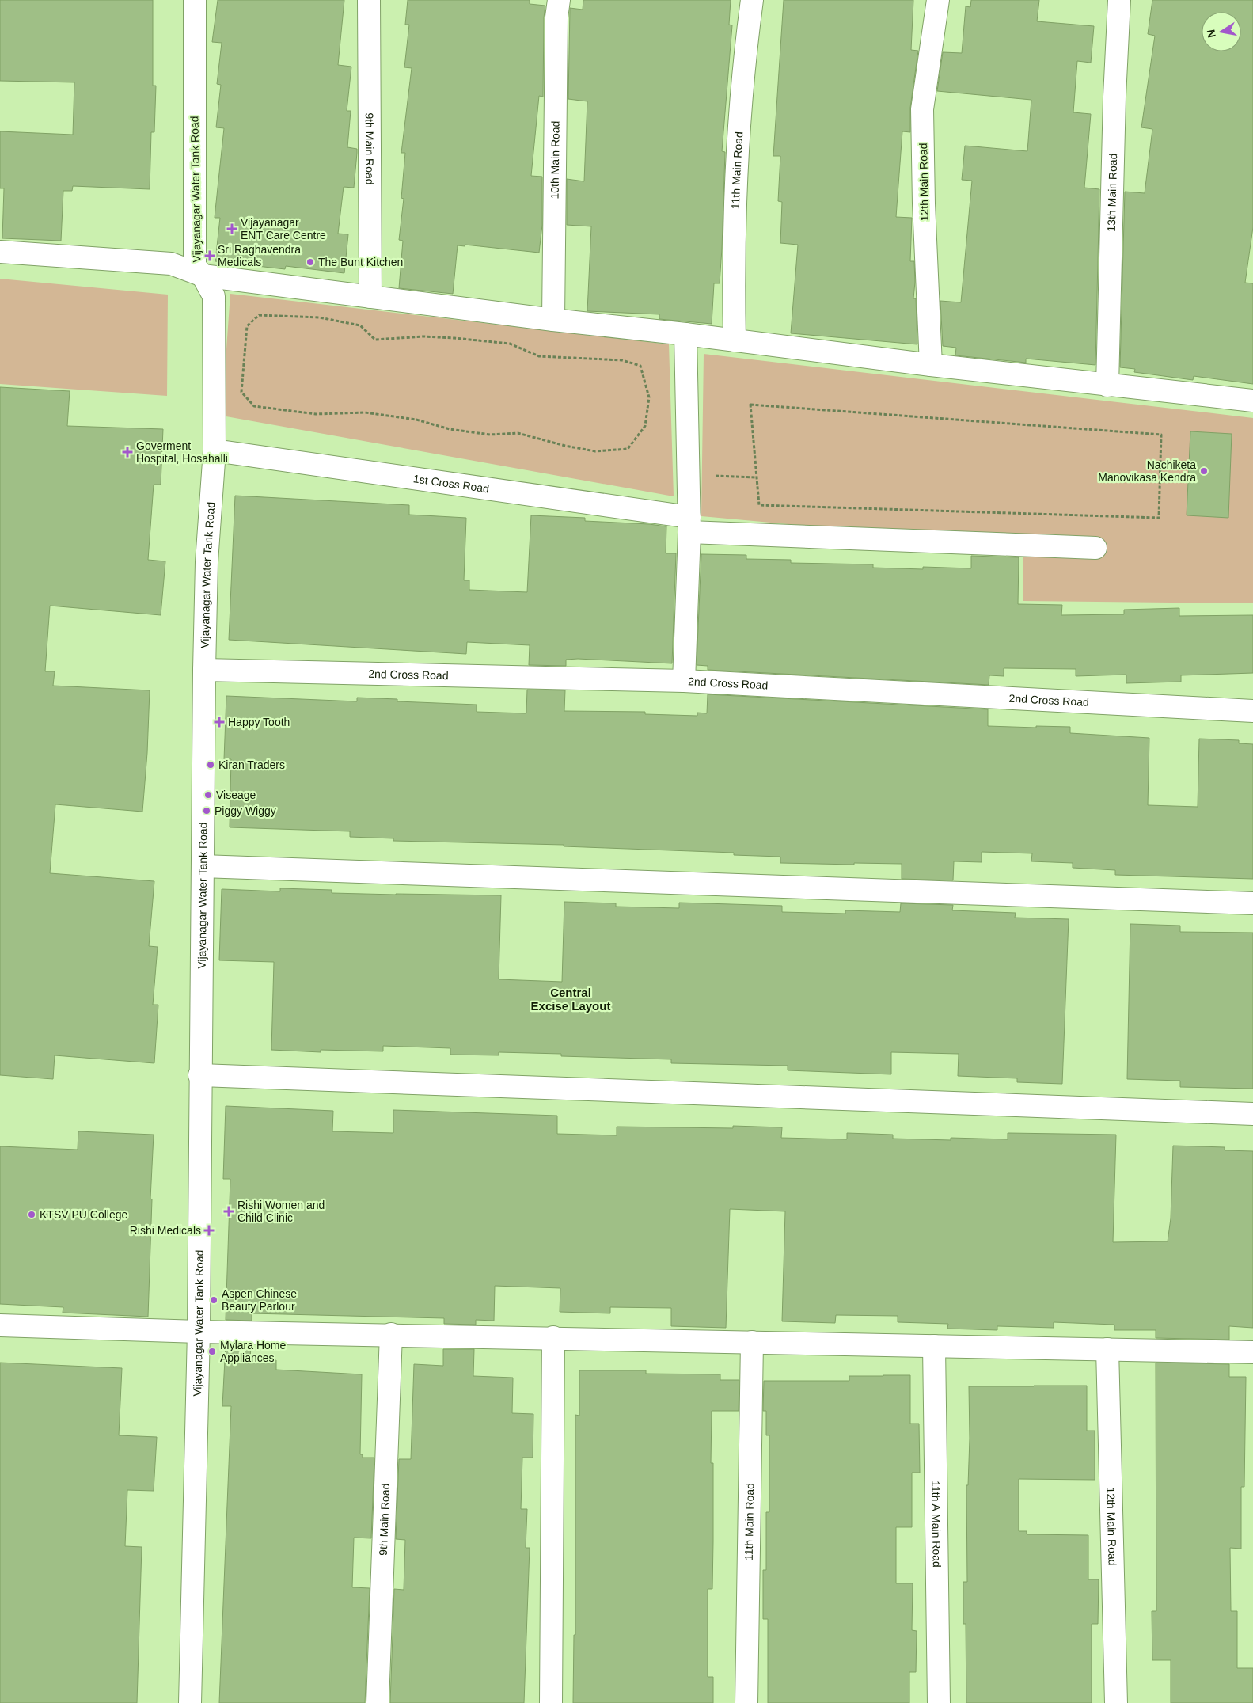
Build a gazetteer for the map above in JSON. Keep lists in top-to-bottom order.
{
  "streets": {
    "street": [
      "9th Main Road",
      "10th Main Road",
      "11th Main Road",
      "12th Main Road",
      "Vijayanagar Water Tank Road",
      "13th Main Road",
      "1st Cross Road",
      "2nd Cross Road",
      "11th A Main Road"
    ]
  },
  "crossings": [
    ["Vijayanagar Water Tank Road", "1st Cross Road"],
    ["Vijayanagar Water Tank Road", "2nd Cross Road"]
  ],
  "districts": ["Central Excise Layout"],
  "places": {
    "health": [
      "Vijayanagar ENT Care Centre",
      "Sri Raghavendra Medicals",
      "Goverment Hospital, Hosahalli",
      "Happy Tooth",
      "Rishi Women and Child Clinic",
      "Rishi Medicals"
    ],
    "other": [
      "The Bunt Kitchen",
      "Nachiketa Manovikasa Kendra",
      "Kiran Traders",
      "Viseage",
      "Piggy Wiggy",
      "KTSV PU College",
      "Aspen Chinese Beauty Parlour",
      "Mylara Home Appliances"
    ]
  },
  "north": "left"
}
